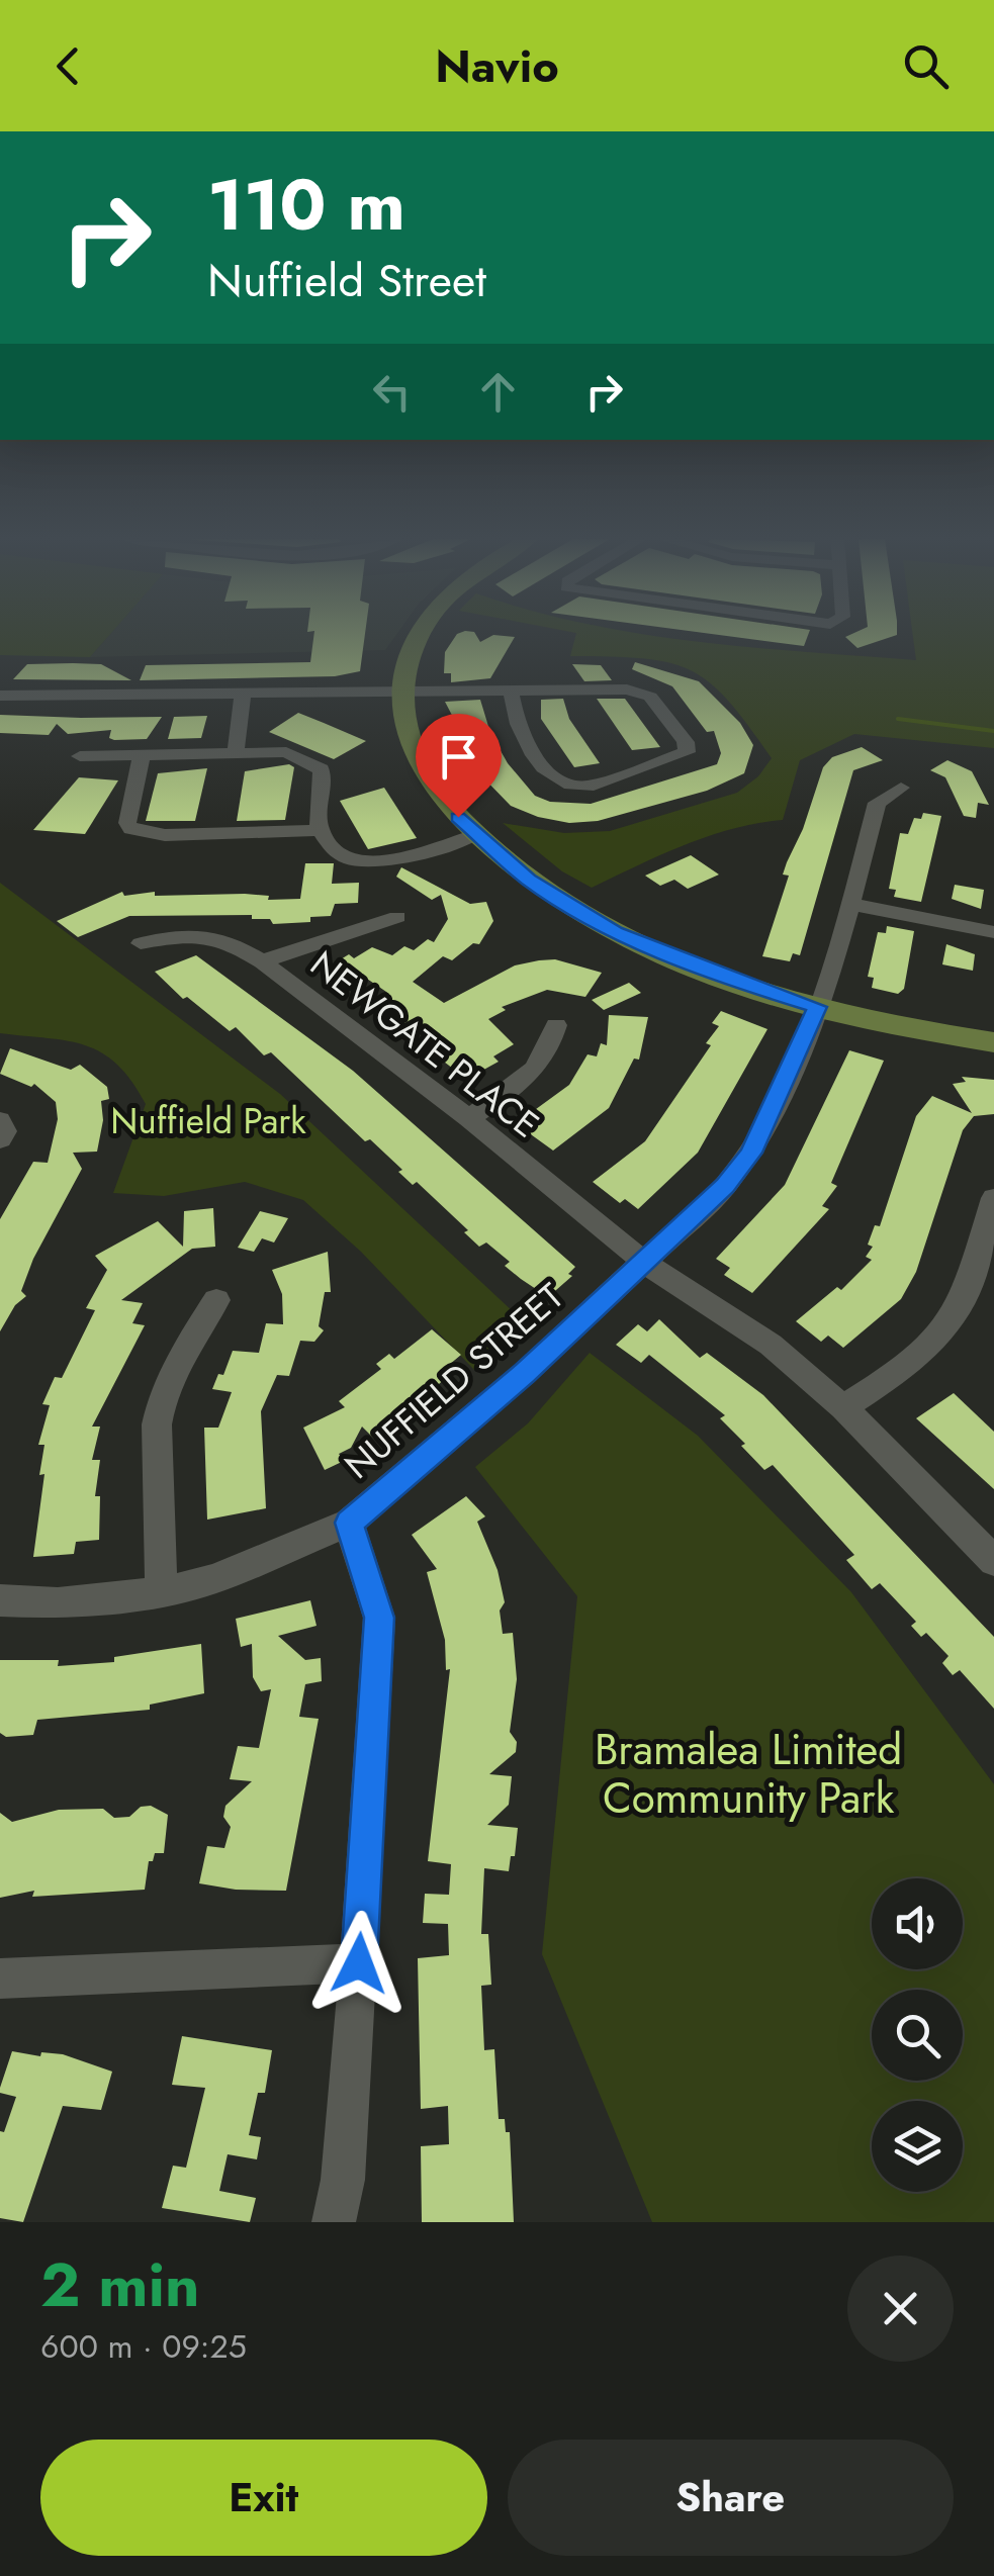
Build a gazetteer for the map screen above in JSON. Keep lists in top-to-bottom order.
{
  "streets": {
    "street": ["NEWGATE PLACE", "NUFFIELD STREET"]
  },
  "crossings": [
    ["NEWGATE PLACE", "NUFFIELD STREET"]
  ],
  "parks": ["Nuffield Park", "Bramalea Limited Community Park"],
  "page": {
    "header": "Navio",
    "turn": ["110 m", "Nuffield Street"],
    "heading": ["2 min", "600 m · 09:25"],
    "buttons": ["Exit", "Share"]
  }
}
